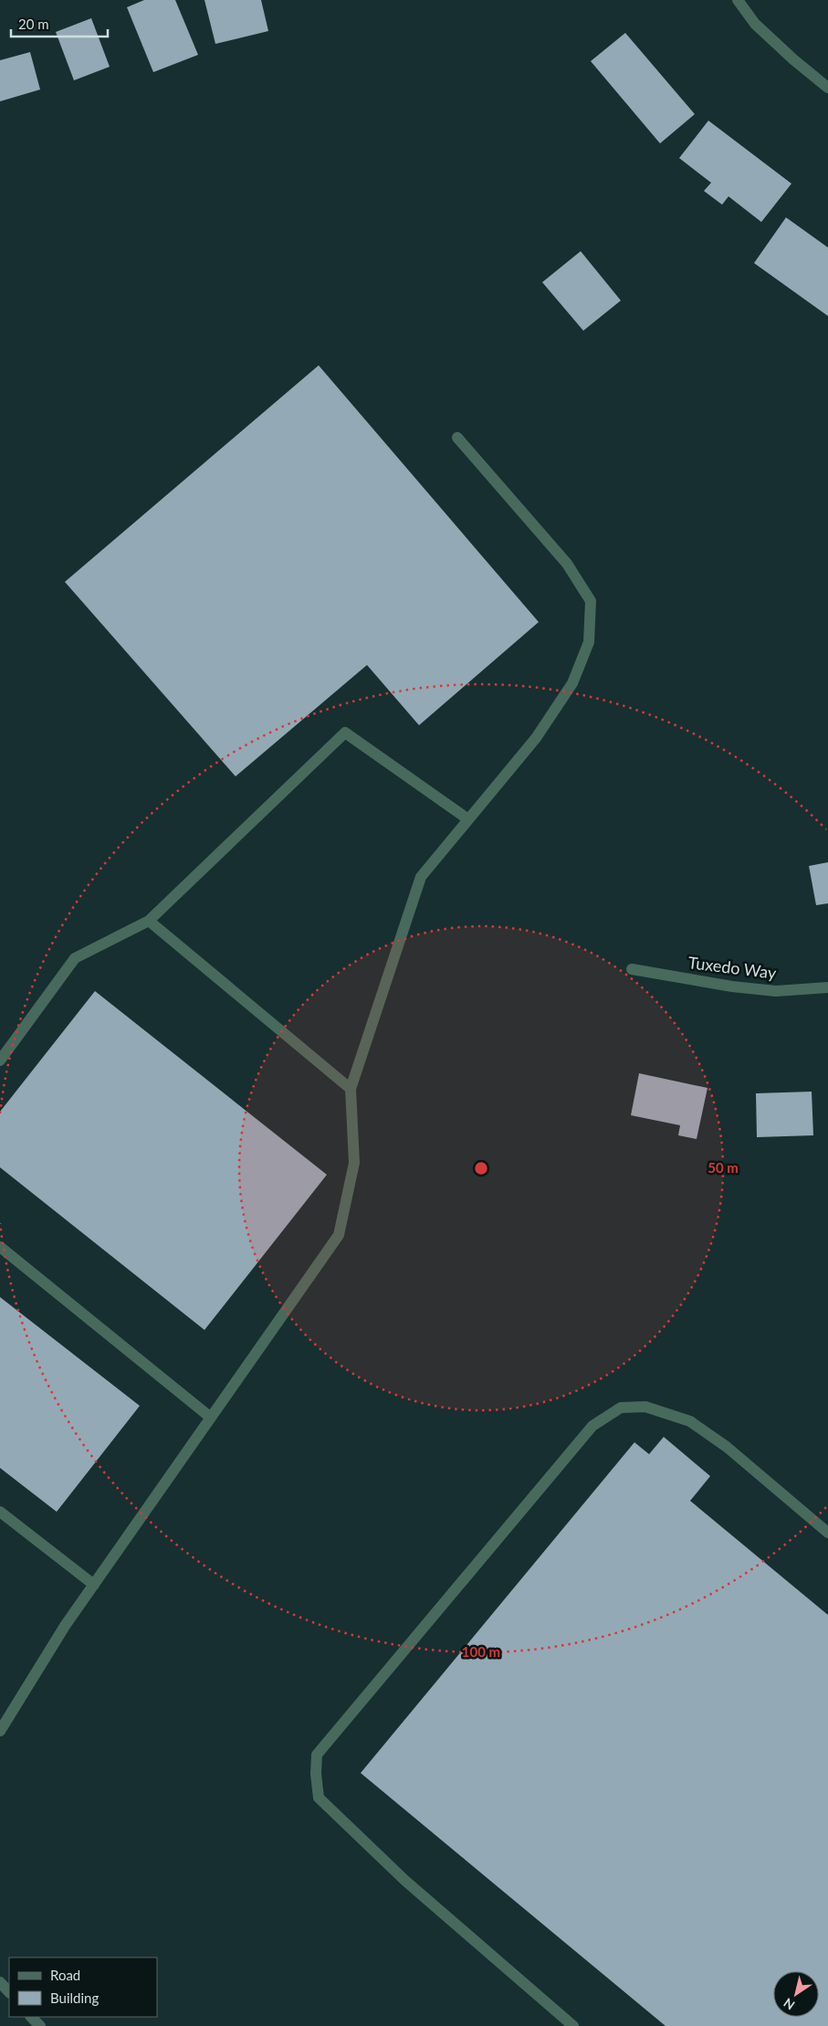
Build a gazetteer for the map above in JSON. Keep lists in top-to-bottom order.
{
  "streets": {
    "street": ["Tuxedo Way"]
  },
  "legend": ["Road", "Building"],
  "scale_bar": "20 m",
  "north": "bottom left",
  "rings": ["50 m", "100 m"]
}
